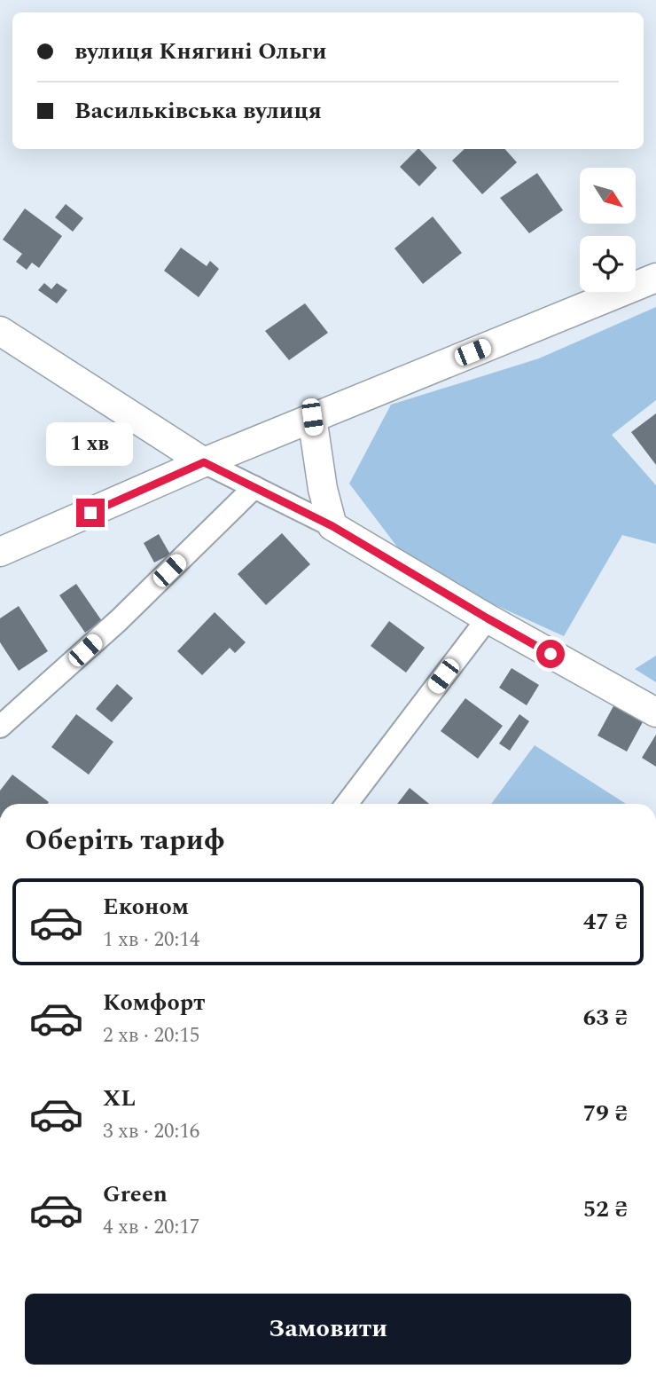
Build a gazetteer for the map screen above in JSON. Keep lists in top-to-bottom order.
{
  "north": "bottom right",
  "page": {
    "banner": ["вулиця Княгині Ольги", "Васильківська вулиця"],
    "bubble": "1 хв",
    "heading": "Оберіть тариф",
    "list": [
      {
        "name": "Економ",
        "note": "1 хв · 20:14",
        "value": "47 ₴"
      },
      {
        "name": "Комфорт",
        "note": "2 хв · 20:15",
        "value": "63 ₴"
      },
      {
        "name": "XL",
        "note": "3 хв · 20:16",
        "value": "79 ₴"
      },
      {
        "name": "Green",
        "note": "4 хв · 20:17",
        "value": "52 ₴"
      }
    ],
    "buttons": "Замовити"
  }
}
